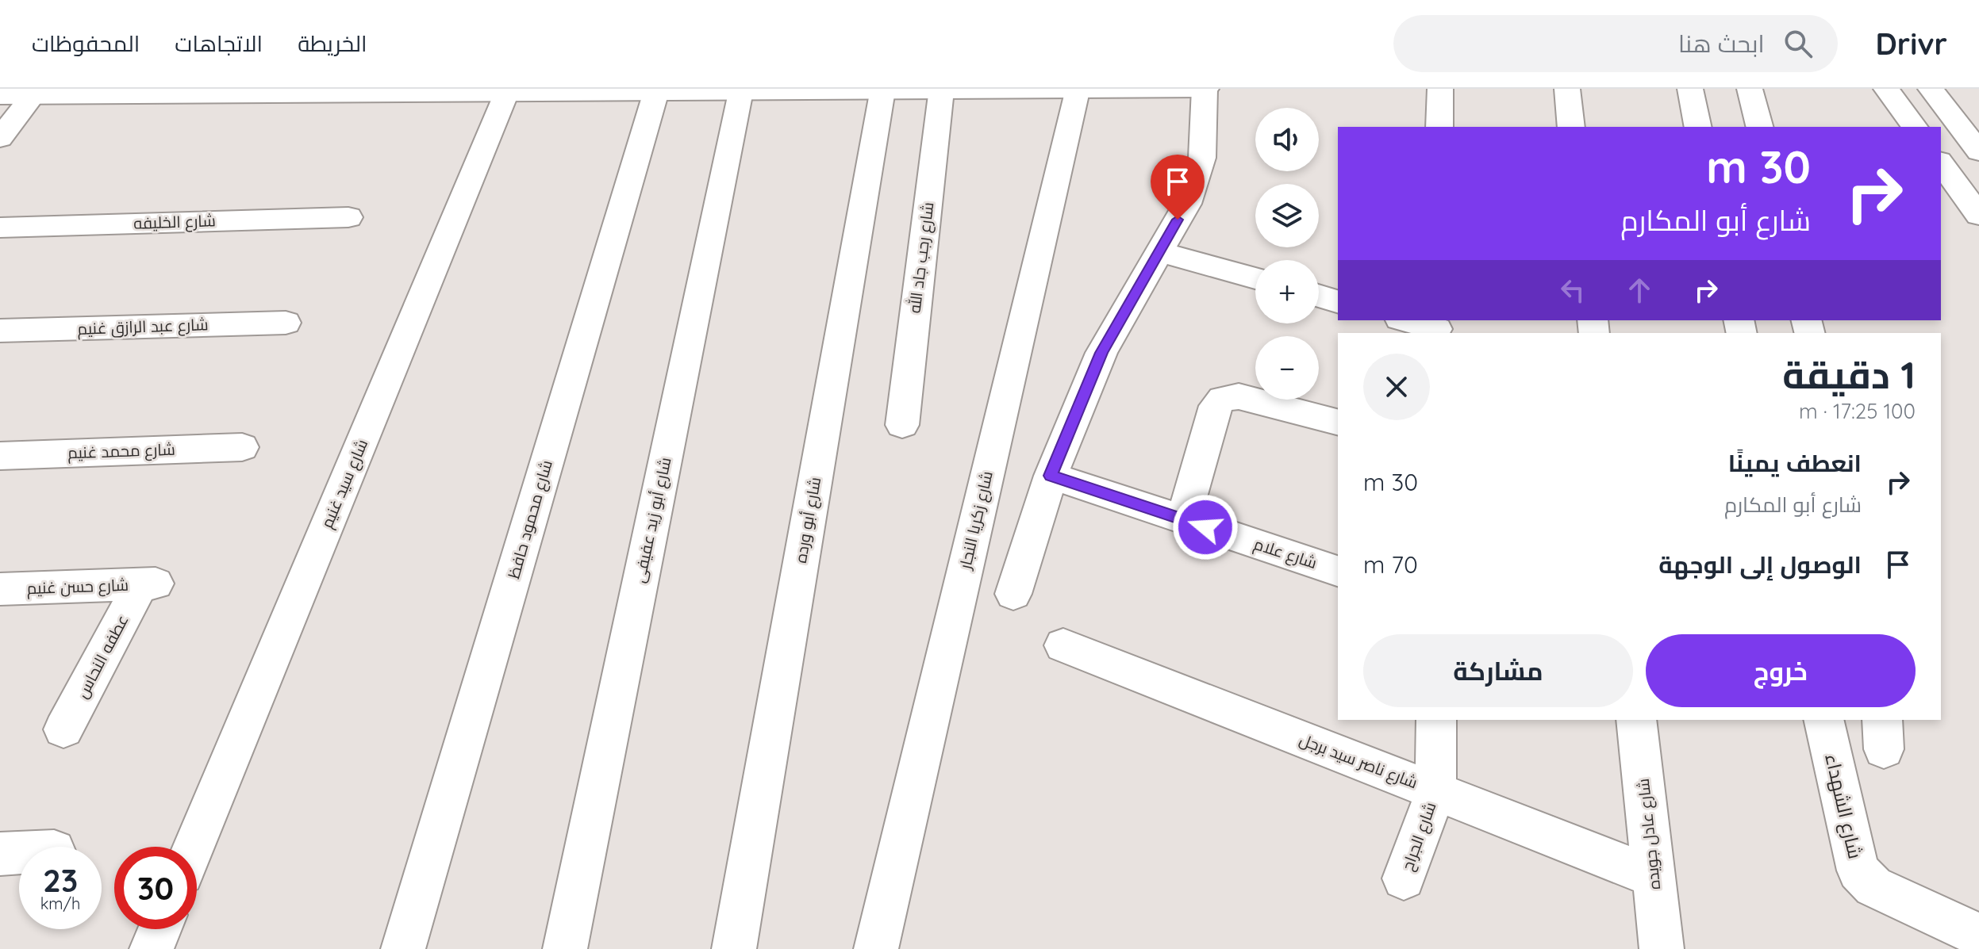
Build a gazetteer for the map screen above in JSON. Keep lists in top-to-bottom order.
{
  "streets": {
    "street": [
      "شارع الخليفه",
      "شارع رجب جاد الله",
      "شارع عبد الرازق غنيم",
      "شارع محمد غنيم",
      "شارع سيد غنيم",
      "شارع محمود حافظ",
      "شارع أبو زيد عفيفى",
      "شارع أبو ورده",
      "شارع زكريا النجار",
      "شارع علام",
      "شارع حسن غنيم",
      "عطفه النحاس",
      "شارع ناصر سيد برجل",
      "شارع الشهداء",
      "شارع عادل جويده",
      "شارع الجراح"
    ]
  },
  "crossings": [
    ["شارع حسن غنيم", "عطفه النحاس"],
    ["شارع ناصر سيد برجل", "شارع عادل جويده"],
    ["شارع ناصر سيد برجل", "شارع الجراح"]
  ],
  "page": {
    "header": "Drivr",
    "search": "ابحث هنا",
    "nav": ["الخريطة", "الاتجاهات", "المحفوظات"],
    "map_buttons": ["+", "−"],
    "turn": ["30 m", "شارع أبو المكارم"],
    "heading": ["1 دقيقة", "100 m · 17:25"],
    "list": [
      {
        "name": "انعطف يمينًا",
        "note": "شارع أبو المكارم",
        "value": "30 m"
      },
      {
        "name": "الوصول إلى الوجهة",
        "value": "70 m"
      }
    ],
    "buttons": ["خروج", "مشاركة"],
    "speed": "23 km/h",
    "limit": "30"
  }
}
